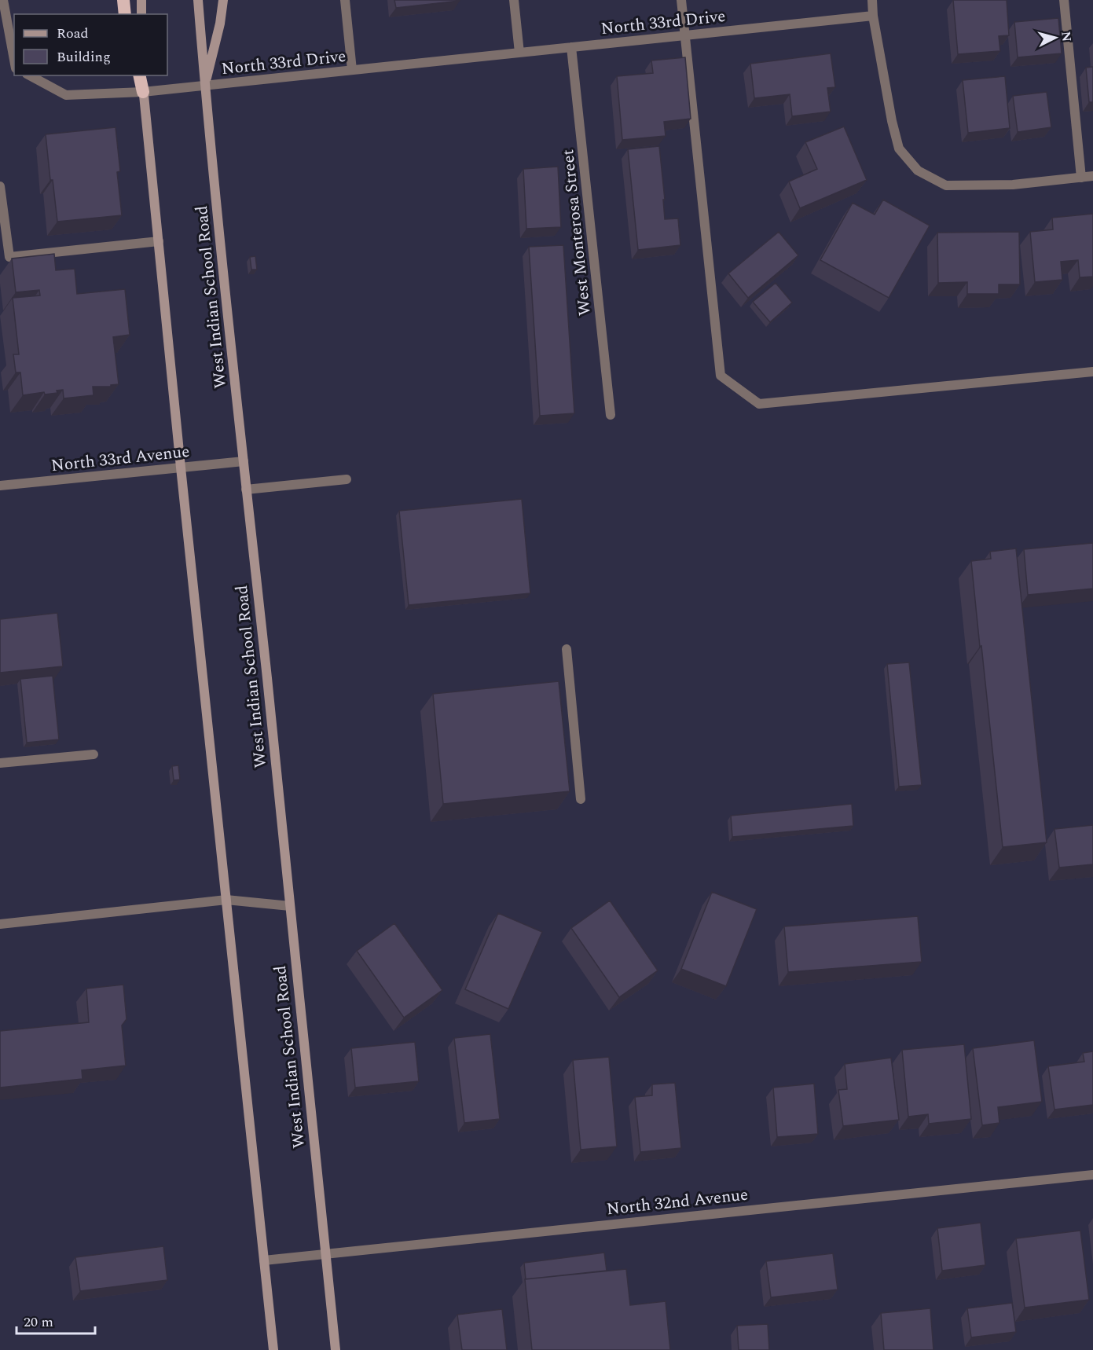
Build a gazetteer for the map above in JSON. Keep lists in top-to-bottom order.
{
  "streets": {
    "main road": ["West Indian School Road"],
    "street": [
      "North 33rd Drive",
      "West Monterosa Street",
      "North 33rd Avenue",
      "North 32nd Avenue"
    ]
  },
  "crossings": [
    ["North 33rd Drive", "West Monterosa Street"],
    ["North 33rd Drive", "West Indian School Road"],
    ["West Indian School Road", "North 33rd Avenue"],
    ["West Indian School Road", "North 32nd Avenue"]
  ],
  "legend": ["Road", "Building"],
  "scale_bar": "20 m",
  "north": "right"
}
